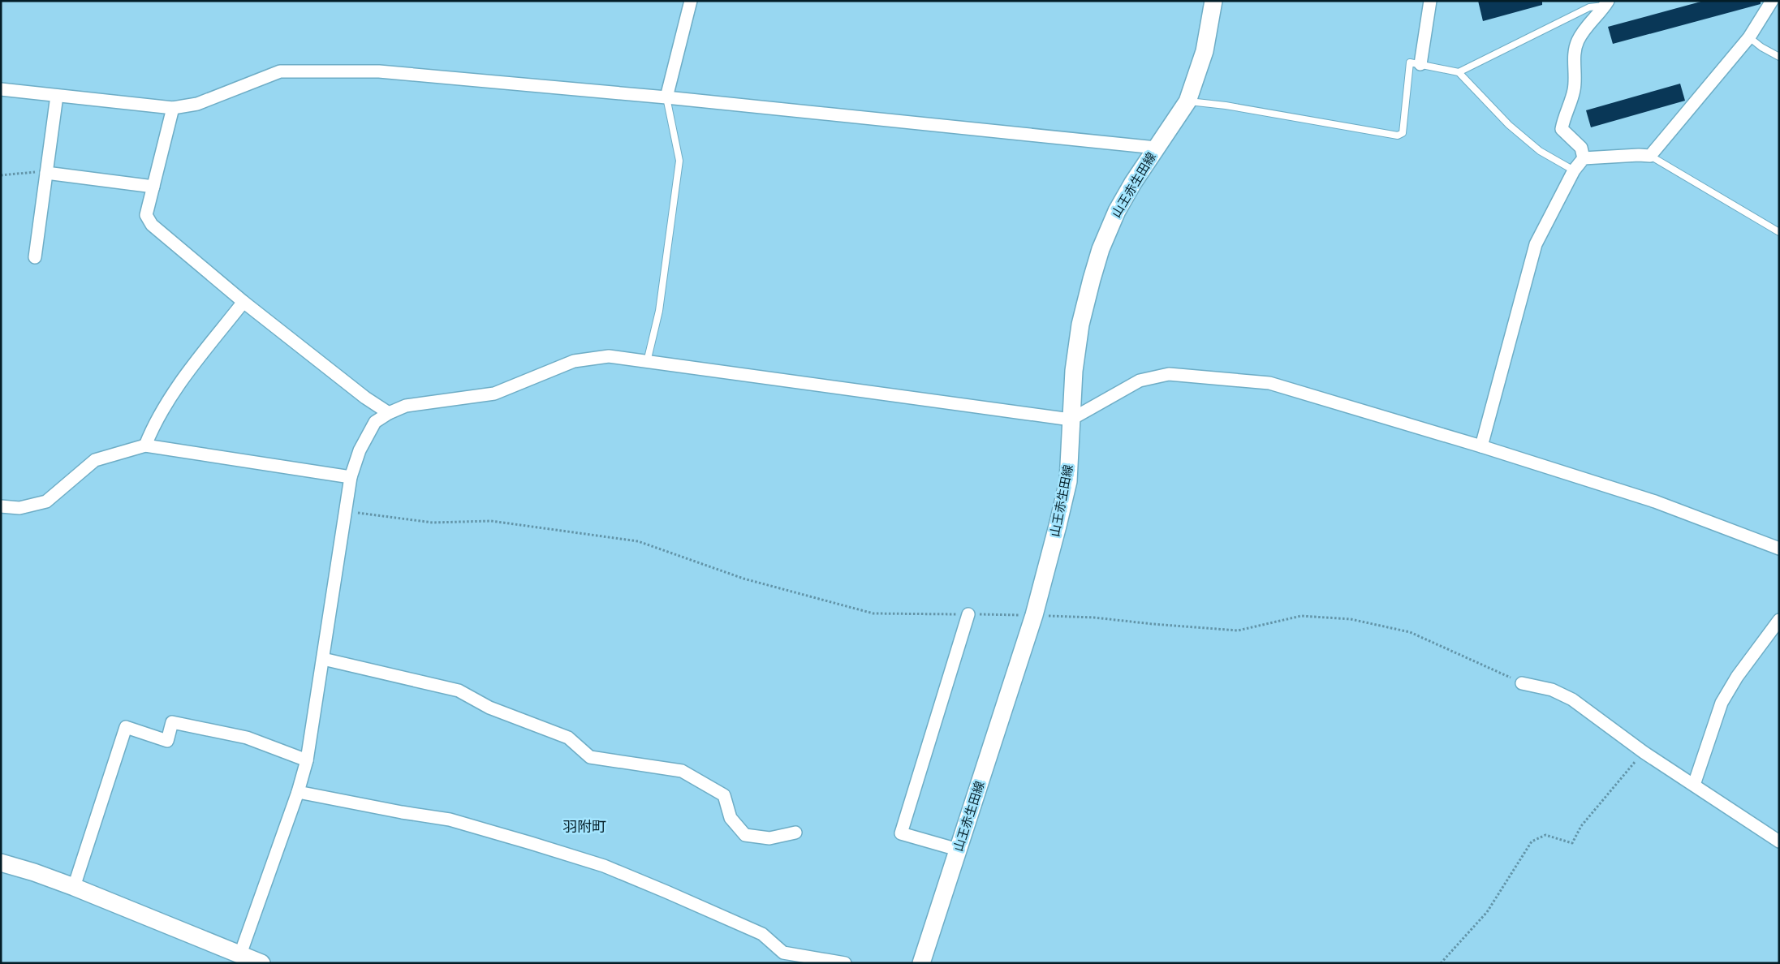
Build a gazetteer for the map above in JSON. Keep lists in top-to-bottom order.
{
  "streets": {
    "main road": ["山王赤生田線"]
  },
  "districts": ["羽附町"]
}
